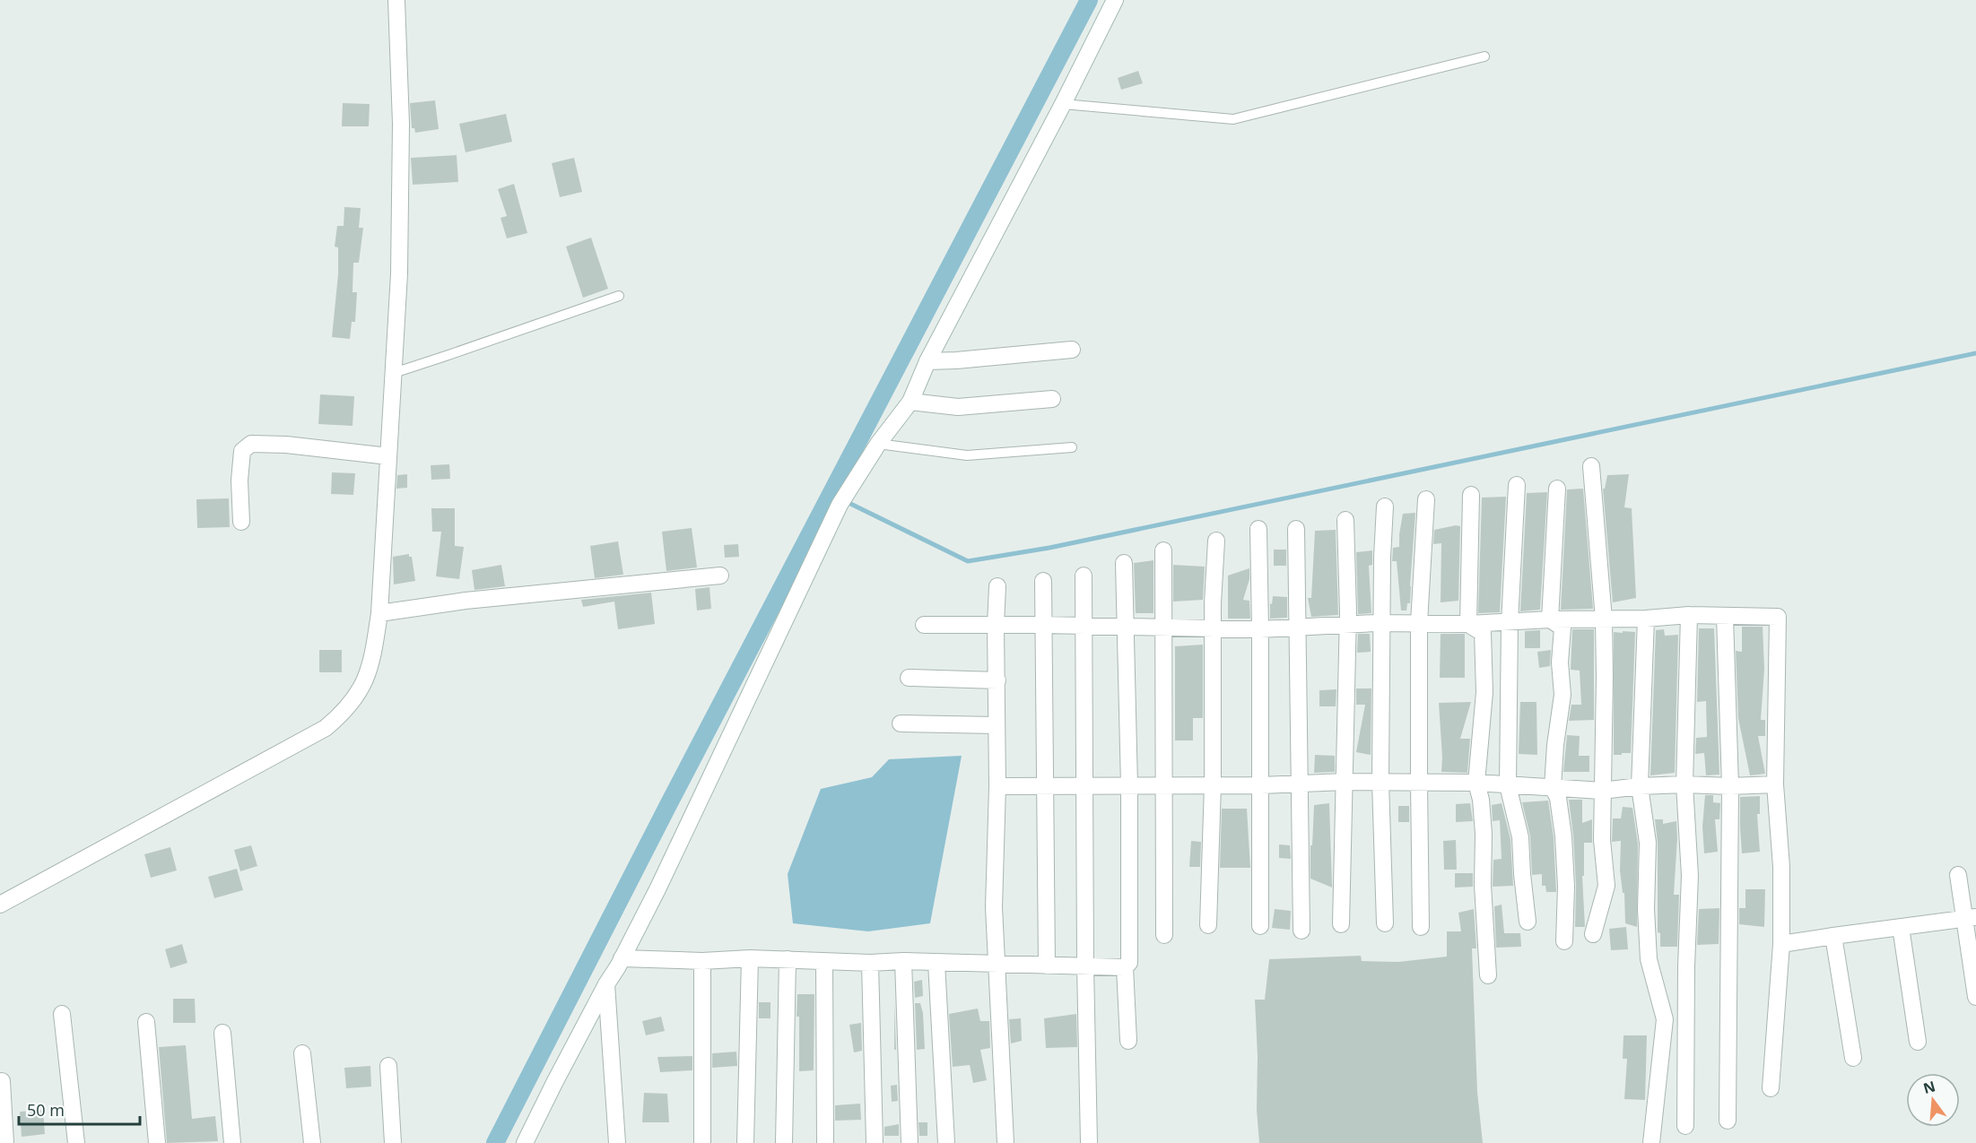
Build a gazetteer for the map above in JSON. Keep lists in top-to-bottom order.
{
  "scale_bar": "50 m",
  "north": "top"
}
